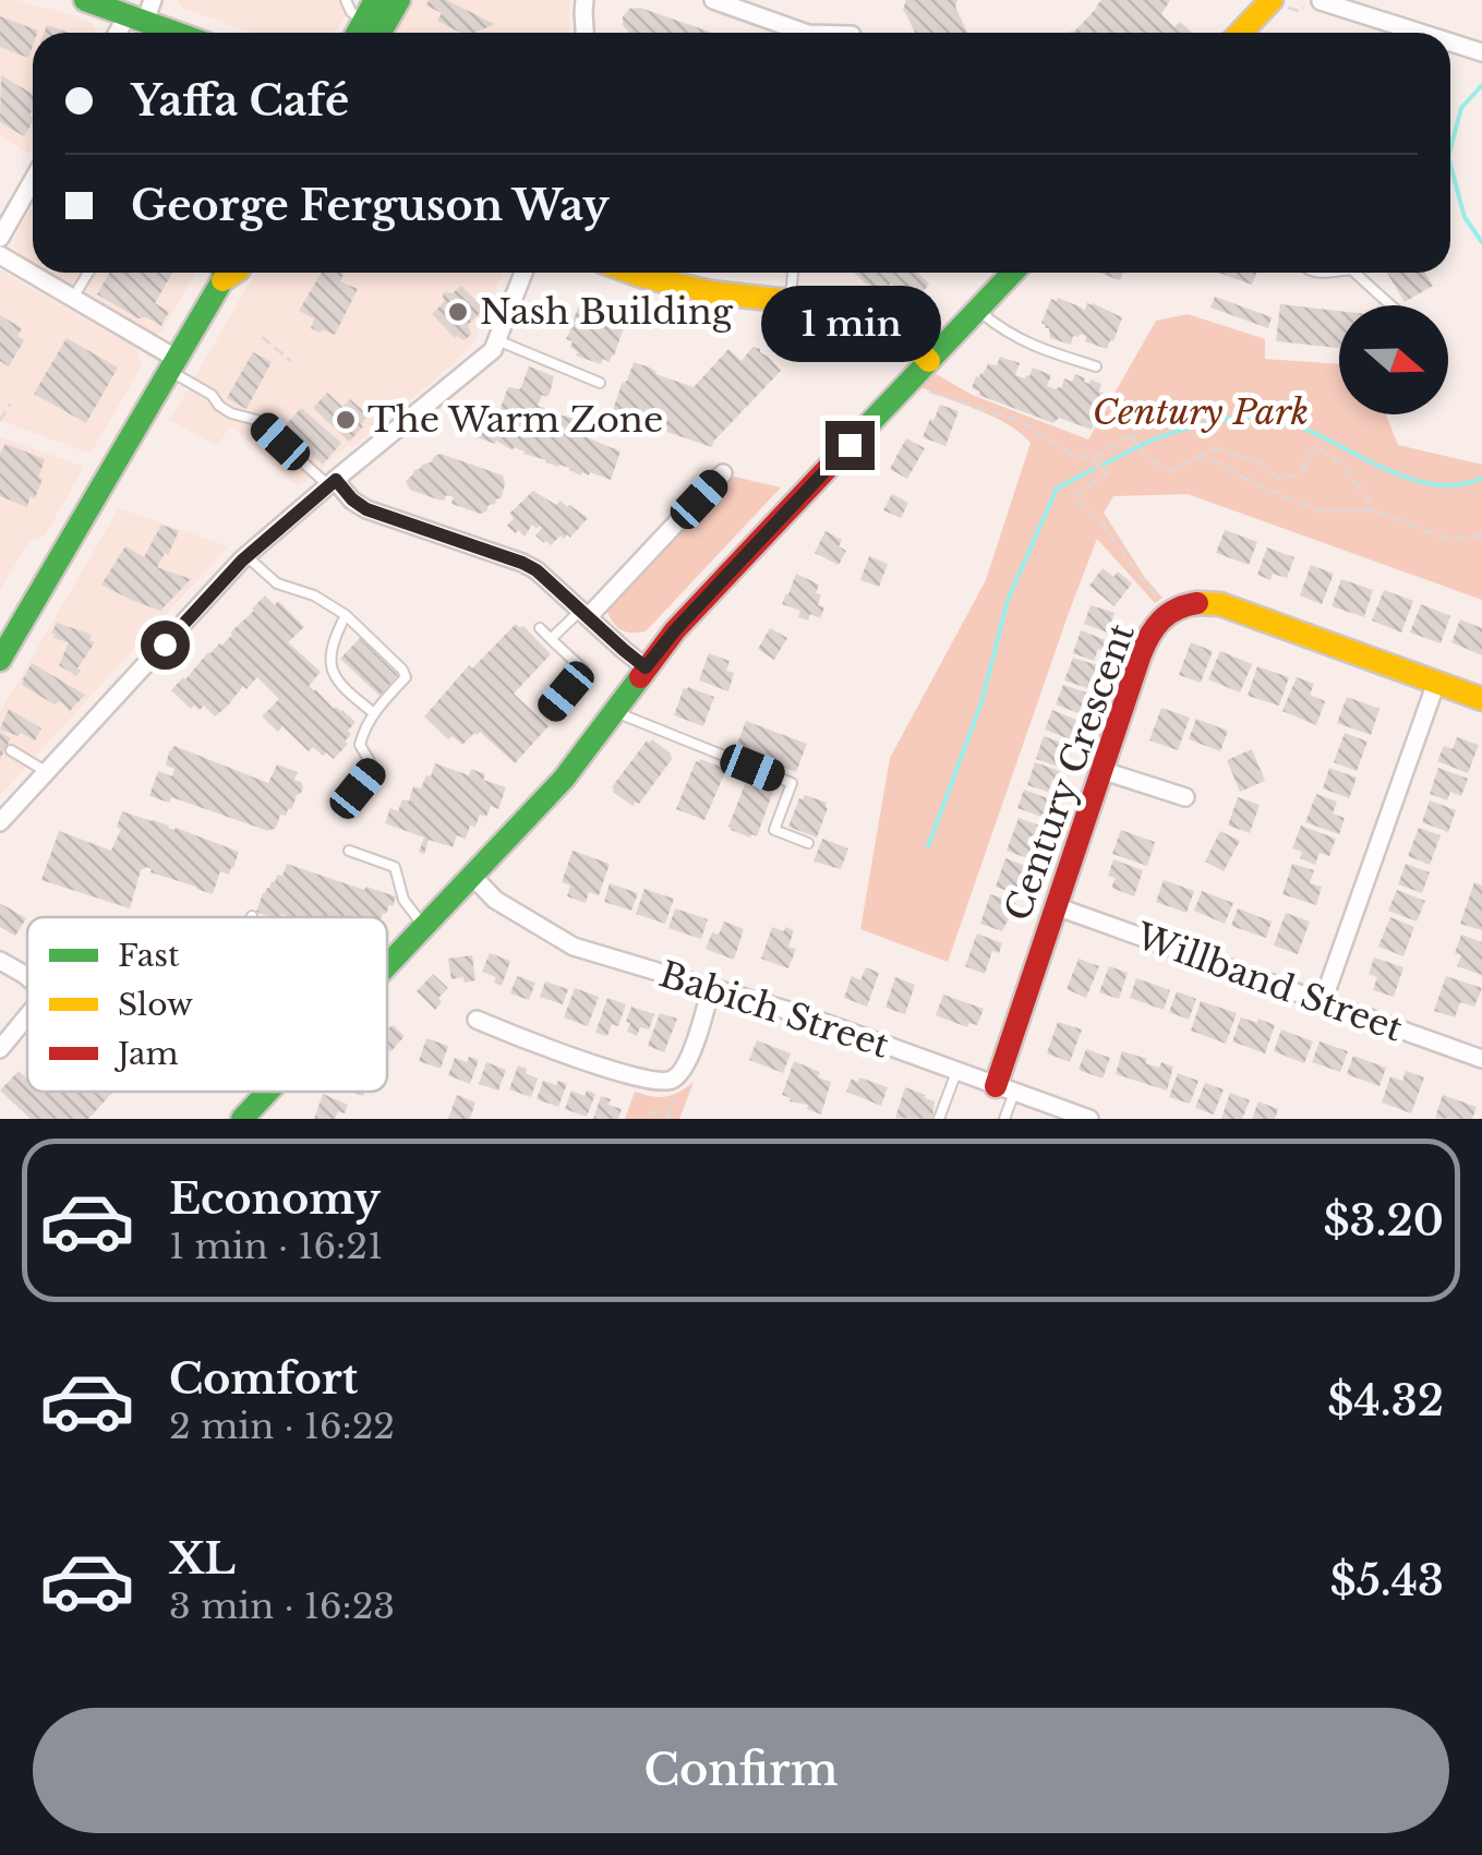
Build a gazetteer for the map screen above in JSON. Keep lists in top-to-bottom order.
{
  "streets": {
    "main road": ["Century Crescent"],
    "street": ["Willband Street", "Babich Street"]
  },
  "crossings": [
    ["Century Crescent", "Willband Street"],
    ["Century Crescent", "Babich Street"]
  ],
  "parks": ["Century Park"],
  "places": ["Nash Building", "The Warm Zone"],
  "legend": ["Fast", "Slow", "Jam"],
  "north": "right",
  "page": {
    "banner": ["Yaffa Café", "George Ferguson Way"],
    "bubble": "1 min",
    "list": [
      {
        "name": "Economy",
        "note": "1 min · 16:21",
        "value": "$3.20"
      },
      {
        "name": "Comfort",
        "note": "2 min · 16:22",
        "value": "$4.32"
      },
      {
        "name": "XL",
        "note": "3 min · 16:23",
        "value": "$5.43"
      }
    ],
    "buttons": "Confirm"
  }
}
